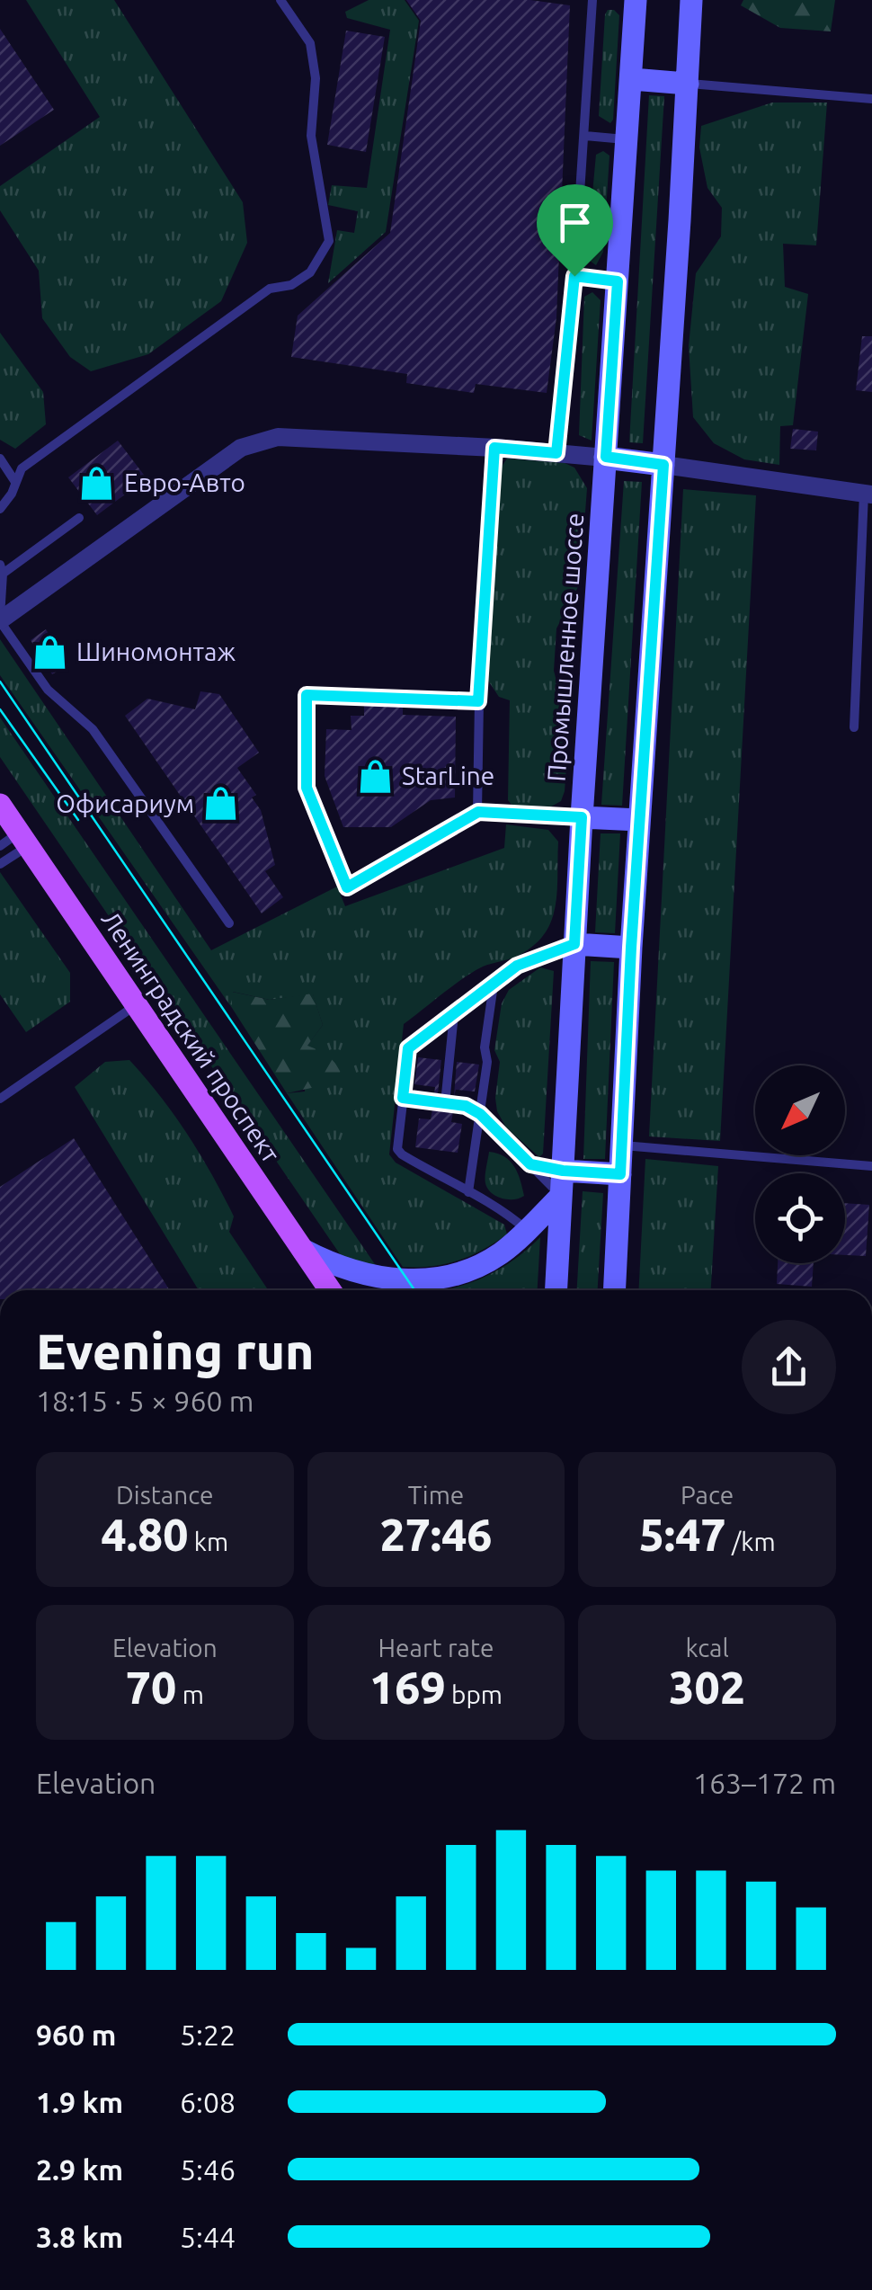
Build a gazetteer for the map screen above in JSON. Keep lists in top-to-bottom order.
{
  "streets": {
    "main road": ["Промышленное шоссе", "Ленинградский проспект"]
  },
  "places": {
    "shop": [
      "Евро-Авто",
      "Шиномонтаж",
      "StarLine",
      "Офисариум"
    ]
  },
  "north": "bottom left",
  "page": {
    "heading": ["Evening run", "18:15 · 5 × 960 m"],
    "stats": [
      ["Distance", "4.80 km"],
      ["Time", "27:46"],
      ["Pace", "5:47 /km"],
      ["Elevation", "70 m"],
      ["Heart rate", "169 bpm"],
      ["kcal", "302"]
    ],
    "chart": ["Elevation", "163–172 m"],
    "list": [
      {
        "name": "960 m",
        "note": "5:22"
      },
      {
        "name": "1.9 km",
        "note": "6:08"
      },
      {
        "name": "2.9 km",
        "note": "5:46"
      },
      {
        "name": "3.8 km",
        "note": "5:44"
      }
    ]
  }
}
